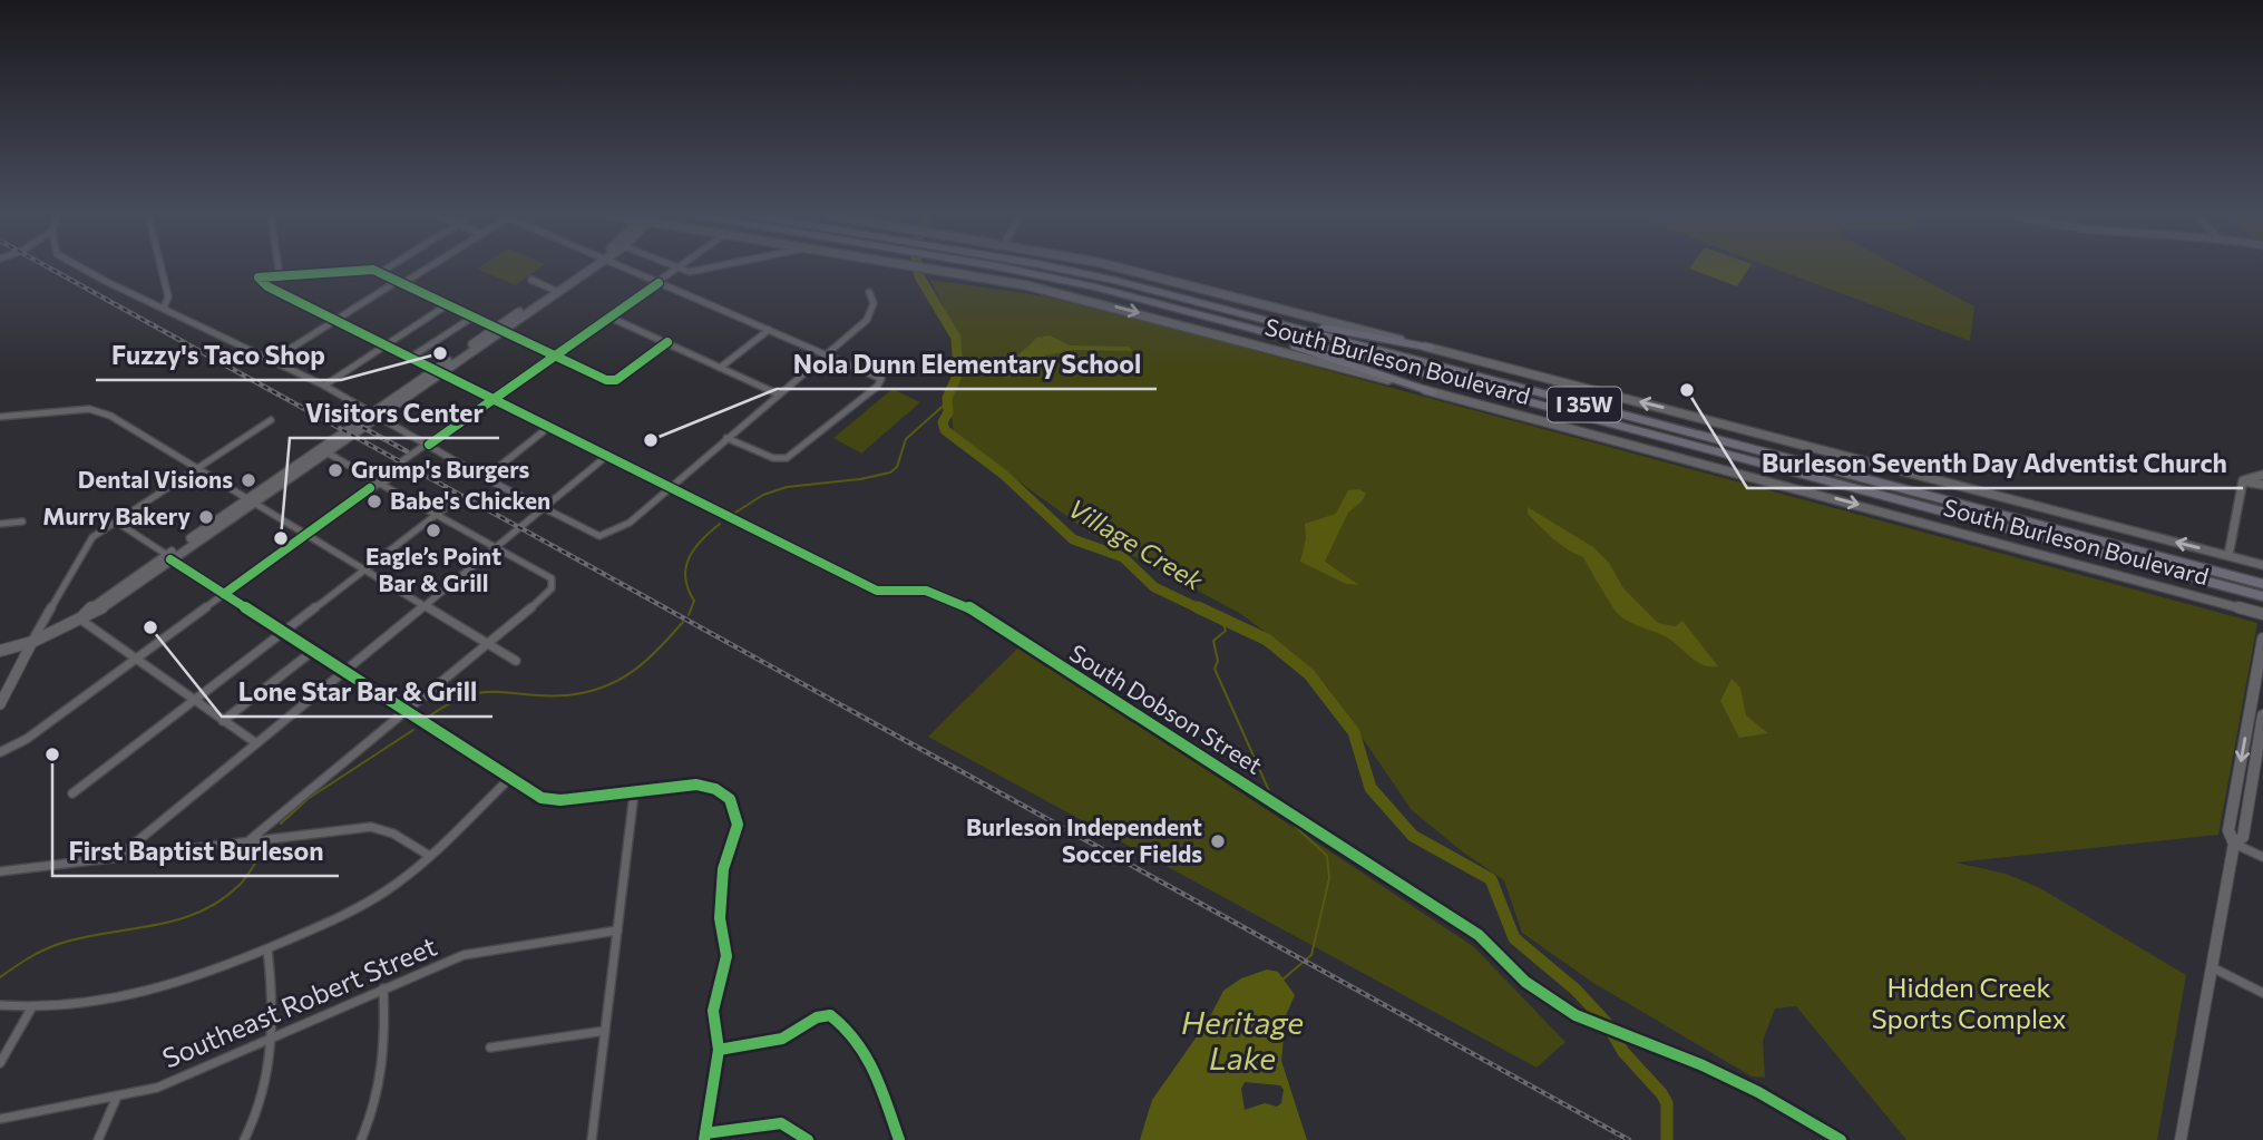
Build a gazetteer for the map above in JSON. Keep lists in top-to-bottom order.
{
  "streets": {
    "highway": ["I 35W"],
    "main road": ["South Burleson Boulevard"],
    "street": ["South Dobson Street", "Southeast Robert Street"]
  },
  "water": ["Village Creek", "Heritage Lake"],
  "parks": ["Hidden Creek Sports Complex"],
  "places": [
    "Fuzzy's Taco Shop",
    "Burleson Seventh Day Adventist Church",
    "Nola Dunn Elementary School",
    "Grump's Burgers",
    "Dental Visions",
    "Babe's Chicken",
    "Murry Bakery",
    "Eagle’s Point Bar & Grill",
    "Visitors Center",
    "Lone Star Bar & Grill",
    "First Baptist Burleson",
    "Burleson Independent Soccer Fields"
  ]
}
